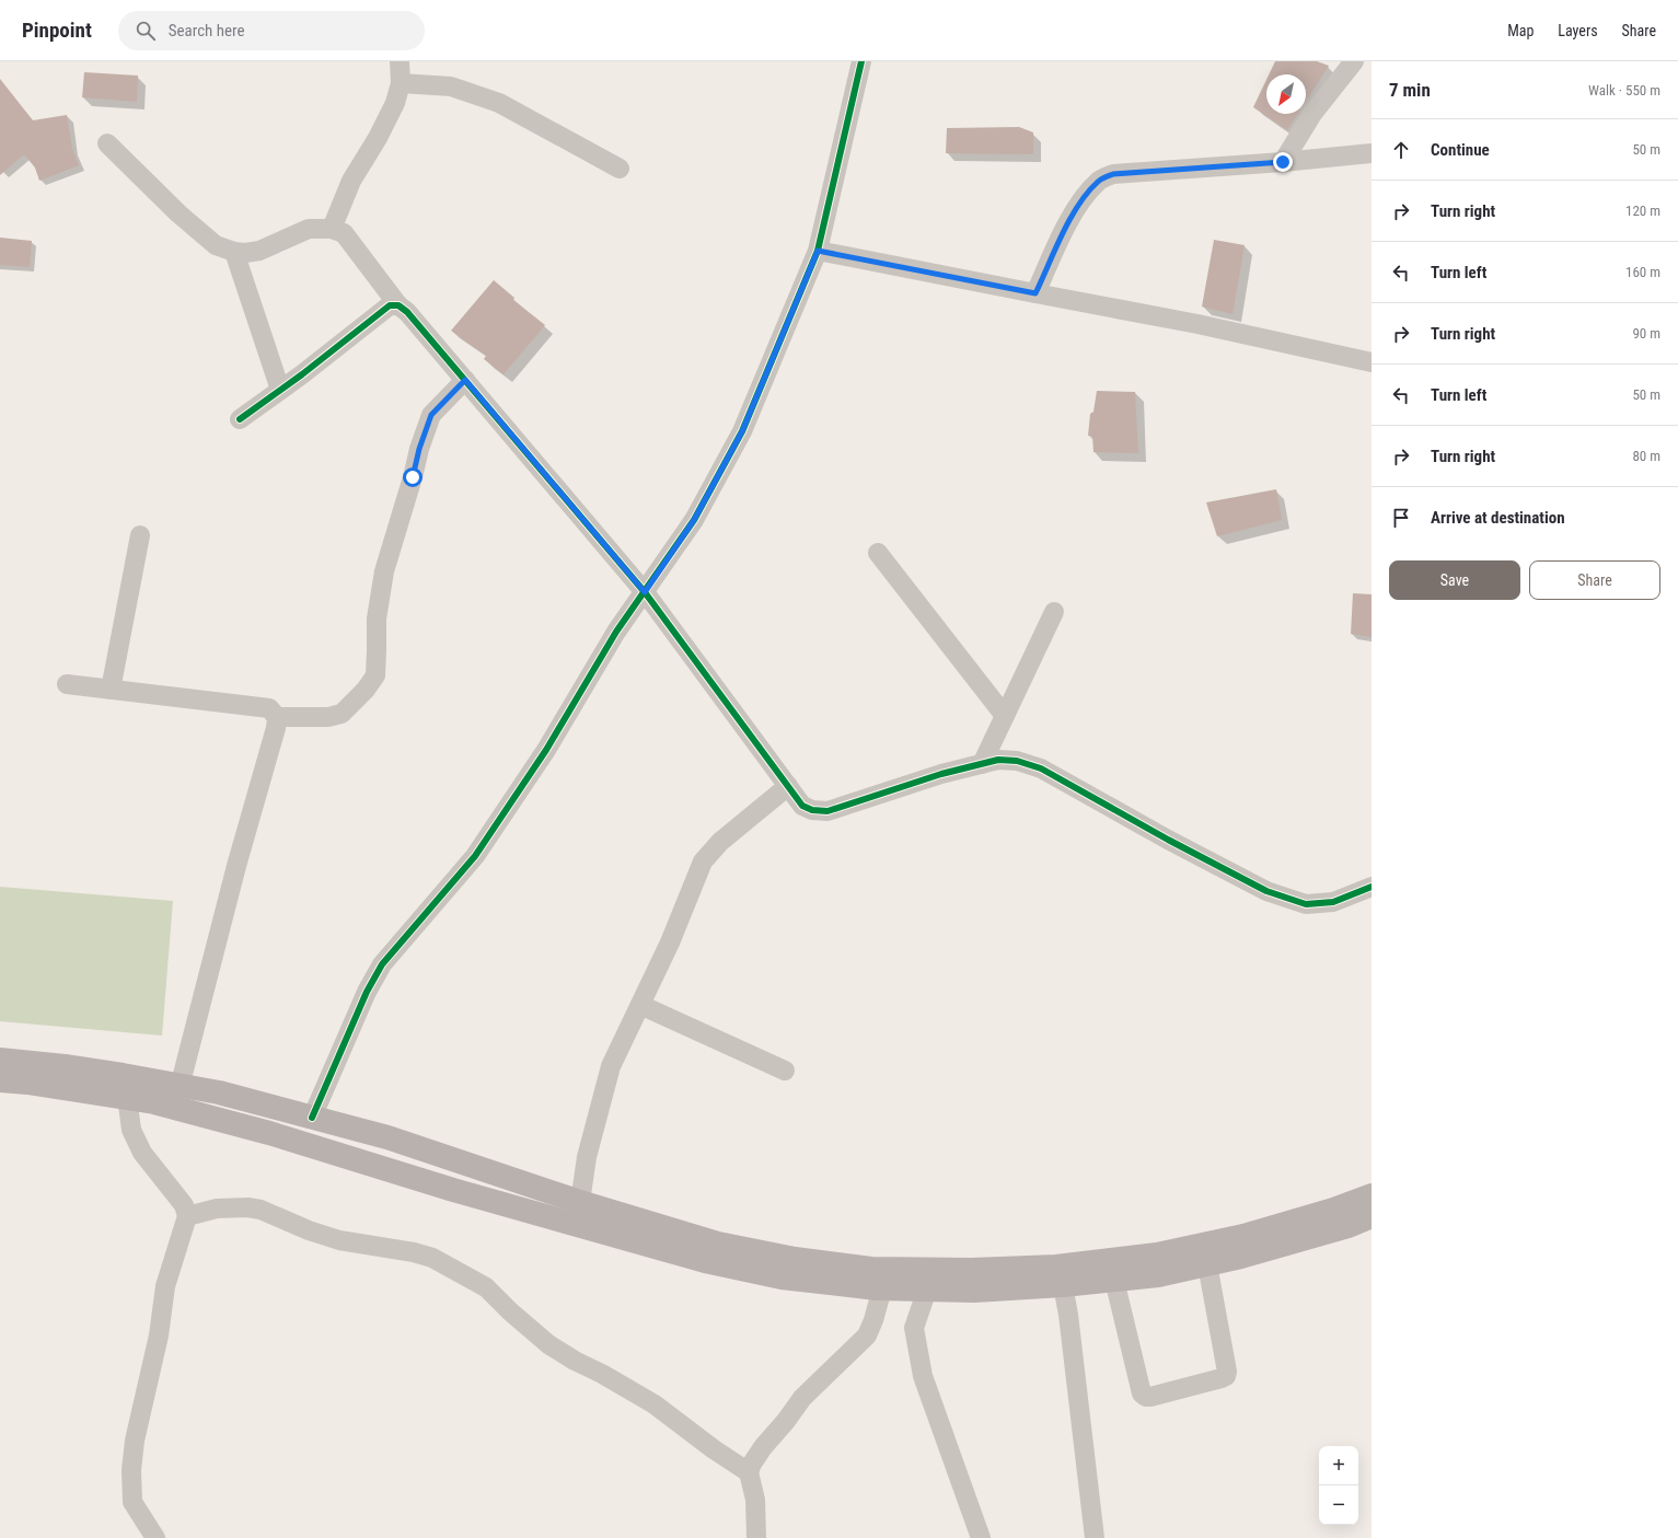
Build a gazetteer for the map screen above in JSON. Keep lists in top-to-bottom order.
{
  "north": "bottom left",
  "page": {
    "header": "Pinpoint",
    "search": "Search here",
    "nav": ["Map", "Layers", "Share"],
    "heading": ["7 min", "Walk · 550 m"],
    "list": [
      ["Continue", "50 m"],
      ["Turn right", "120 m"],
      ["Turn left", "160 m"],
      ["Turn right", "90 m"],
      ["Turn left", "50 m"],
      ["Turn right", "80 m"],
      "Arrive at destination"
    ],
    "buttons": ["Save", "Share"],
    "map_buttons": ["+", "−"]
  }
}
